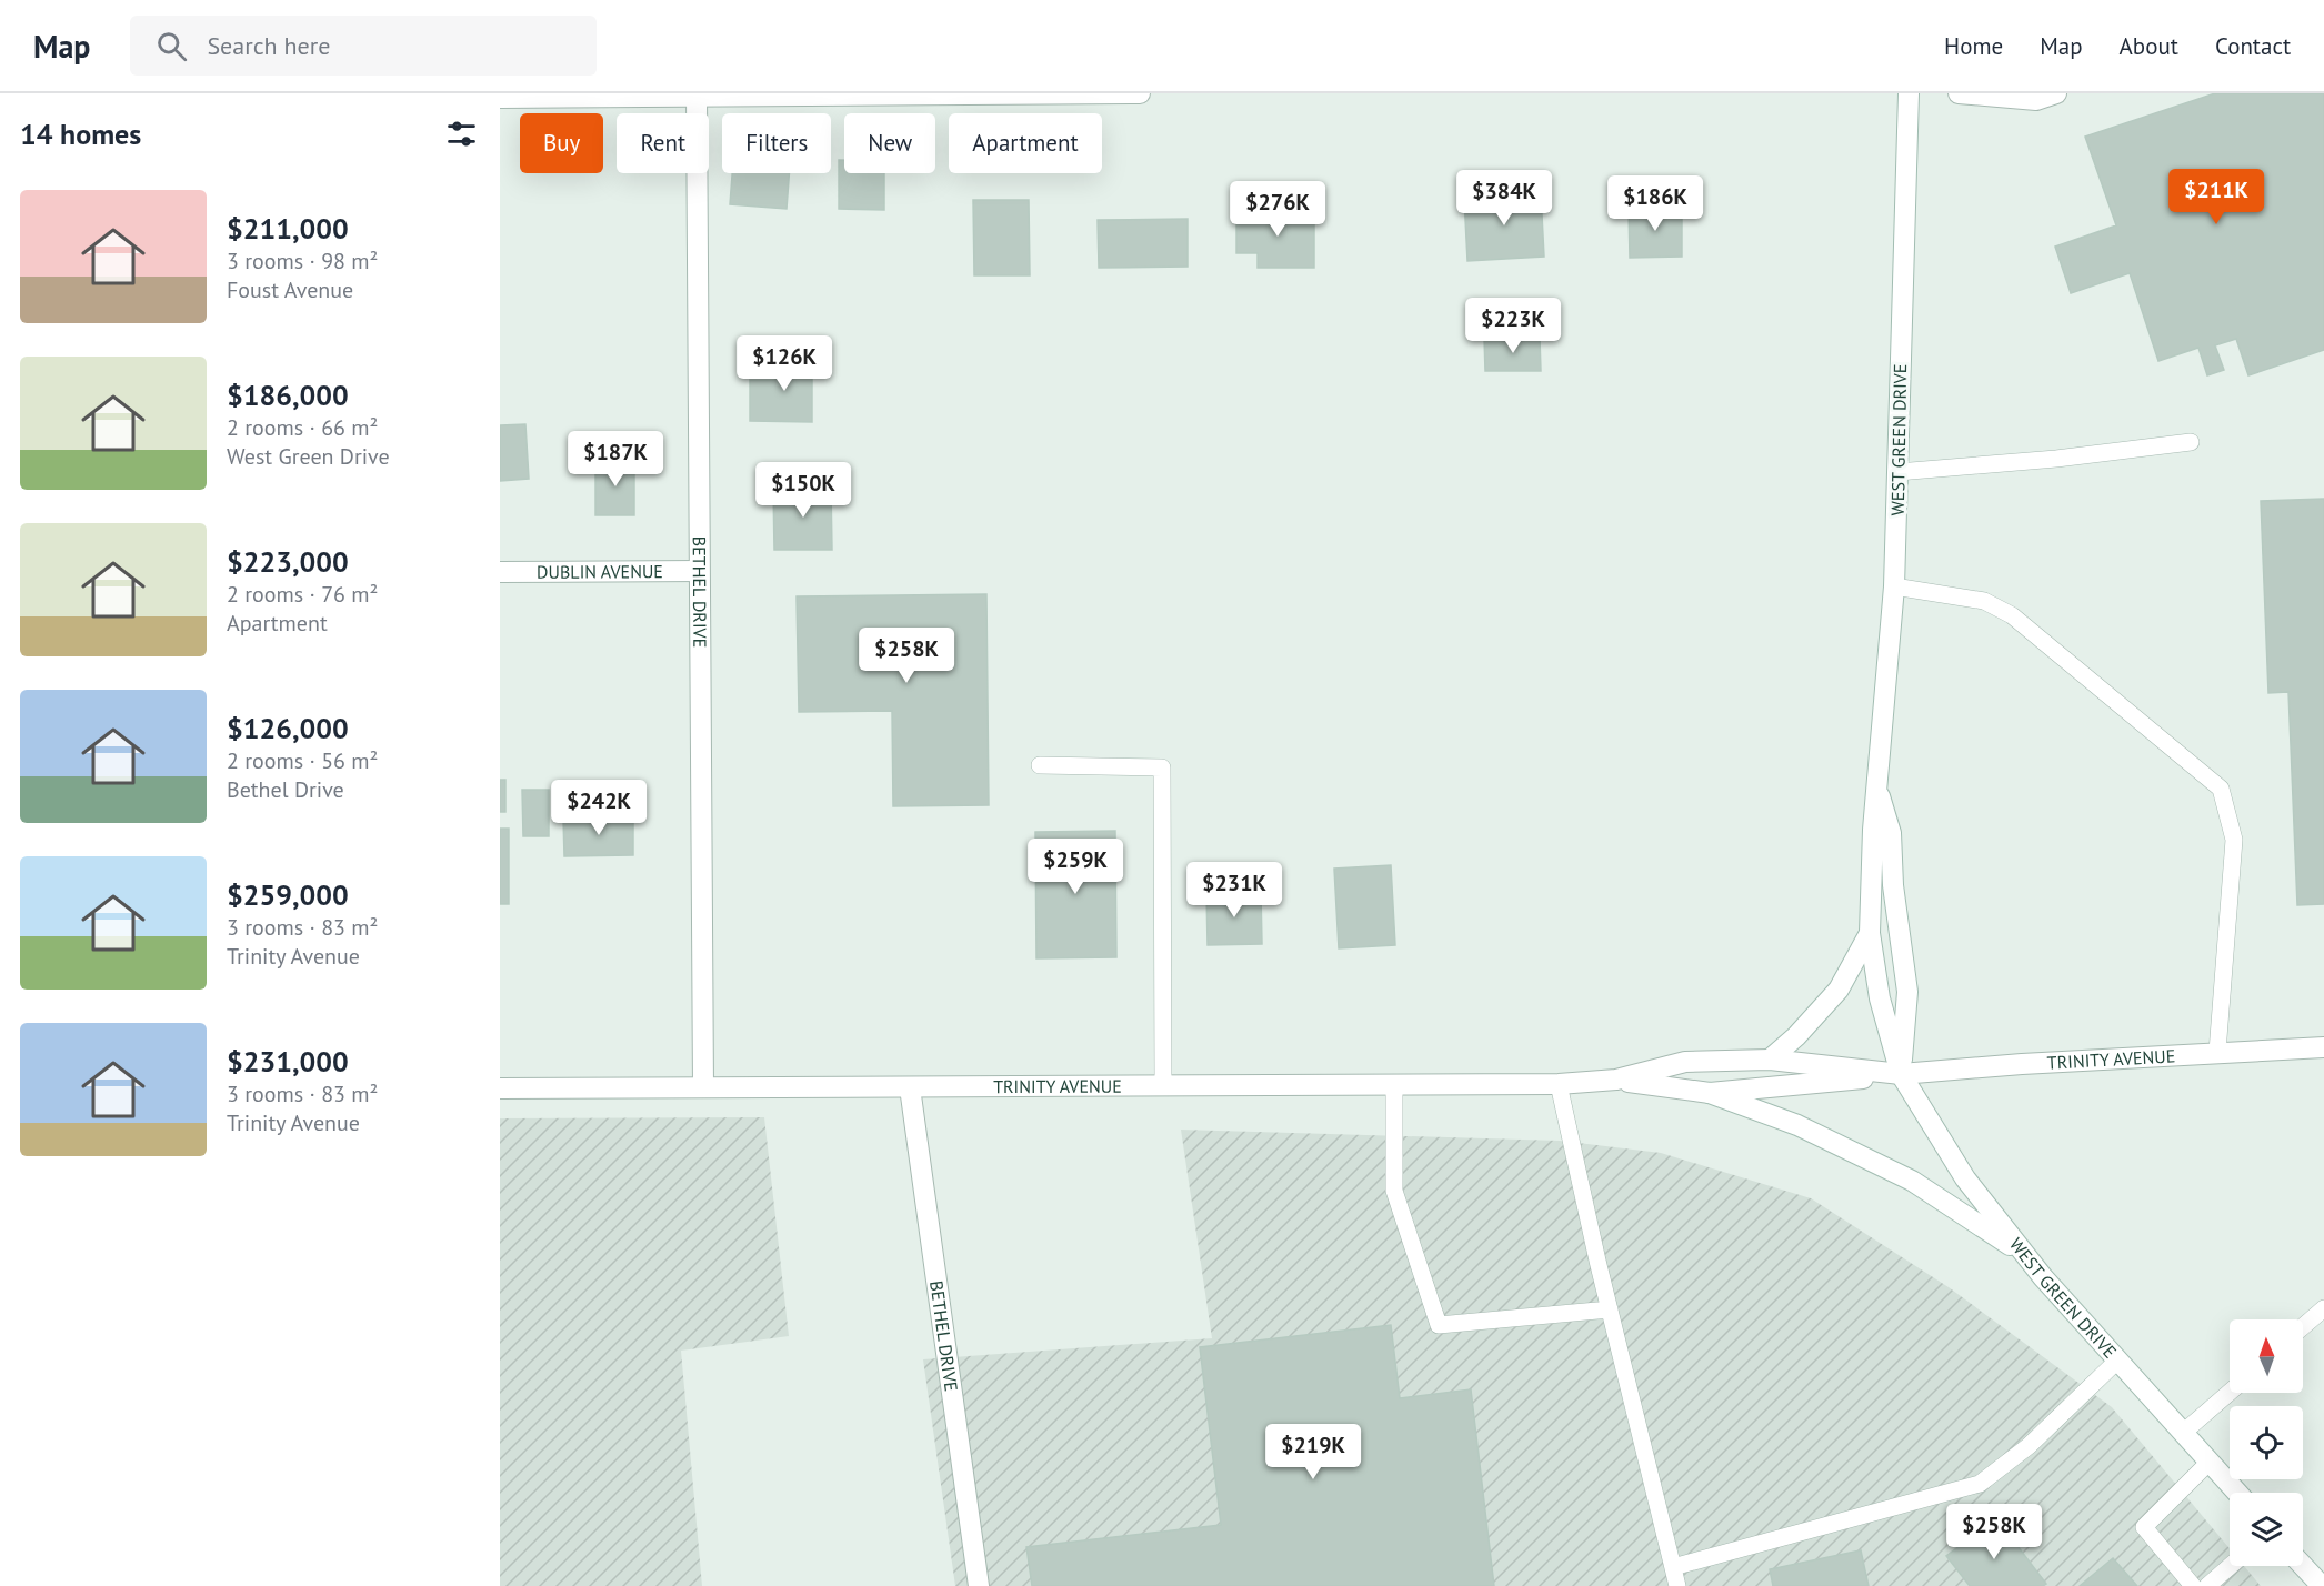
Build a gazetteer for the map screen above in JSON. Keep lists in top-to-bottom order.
{
  "streets": {
    "street": [
      "WEST GREEN DRIVE",
      "DUBLIN AVENUE",
      "BETHEL DRIVE",
      "TRINITY AVENUE"
    ]
  },
  "crossings": [
    ["WEST GREEN DRIVE", "TRINITY AVENUE"],
    ["DUBLIN AVENUE", "BETHEL DRIVE"],
    ["BETHEL DRIVE", "TRINITY AVENUE"]
  ],
  "north": "top",
  "page": {
    "header": "Map",
    "search": "Search here",
    "nav": [
      "Home",
      "Map",
      "About",
      "Contact"
    ],
    "heading": "14 homes",
    "chip": [
      "Buy",
      "Rent",
      "Filters",
      "New",
      "Apartment"
    ],
    "price": [
      "$211K",
      "$384K",
      "$186K",
      "$276K",
      "$223K",
      "$126K",
      "$187K",
      "$150K",
      "$258K",
      "$242K",
      "$259K",
      "$231K",
      "$219K",
      "$258K"
    ],
    "list": [
      {
        "name": "$211,000",
        "note": "3 rooms · 98 m² · Foust Avenue"
      },
      {
        "name": "$186,000",
        "note": "2 rooms · 66 m² · West Green Drive"
      },
      {
        "name": "$223,000",
        "note": "2 rooms · 76 m² · Apartment"
      },
      {
        "name": "$126,000",
        "note": "2 rooms · 56 m² · Bethel Drive"
      },
      {
        "name": "$259,000",
        "note": "3 rooms · 83 m² · Trinity Avenue"
      },
      {
        "name": "$231,000",
        "note": "3 rooms · 83 m² · Trinity Avenue"
      }
    ]
  }
}
